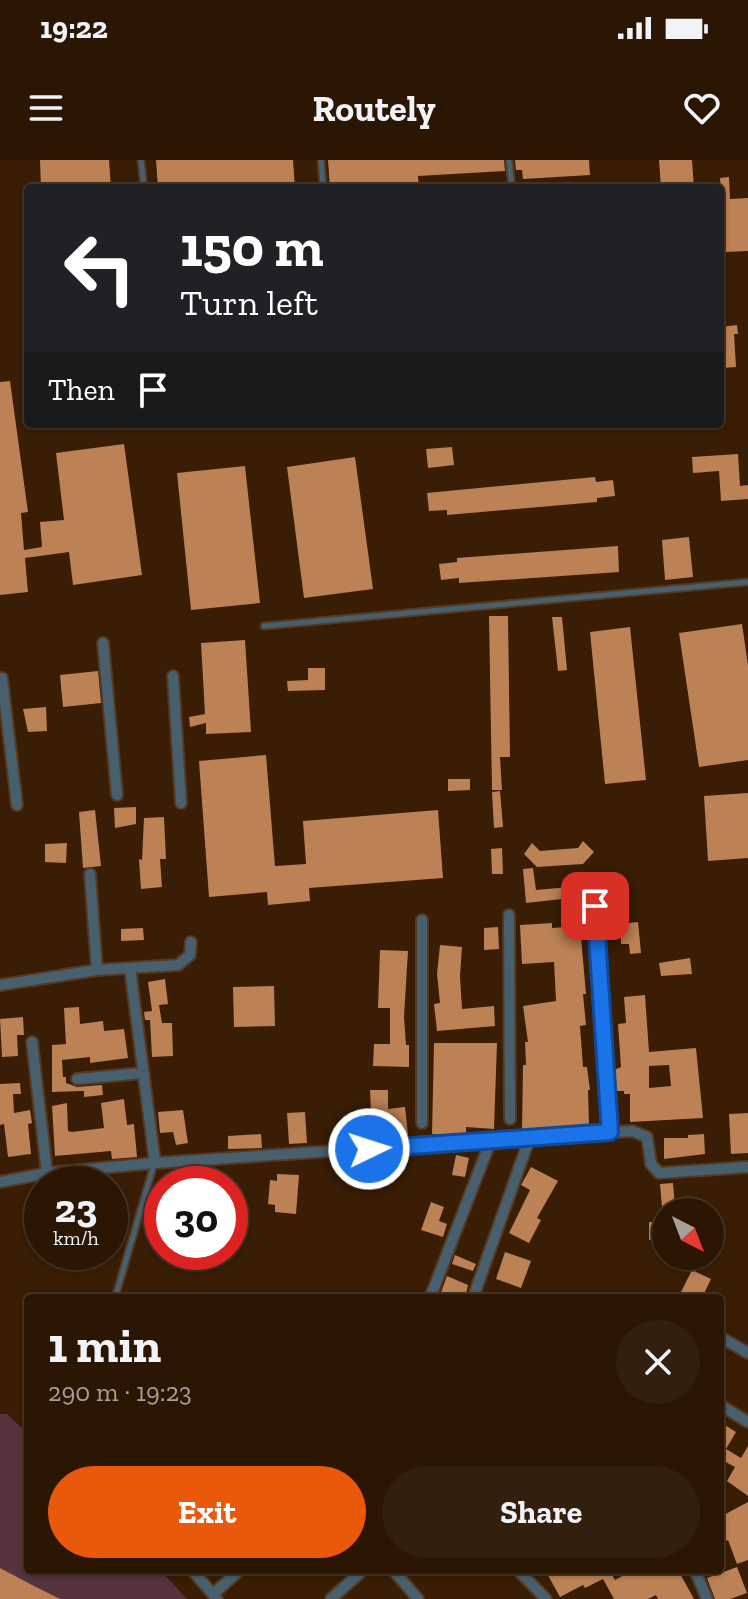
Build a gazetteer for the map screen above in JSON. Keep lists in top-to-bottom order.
{
  "north": "bottom right",
  "page": {
    "status": "19:22",
    "header": "Routely",
    "turn": ["150 m", "Turn left"],
    "then": "Then",
    "speed": "23 km/h",
    "limit": "30",
    "heading": ["1 min", "290 m · 19:23"],
    "buttons": ["Exit", "Share"]
  }
}
